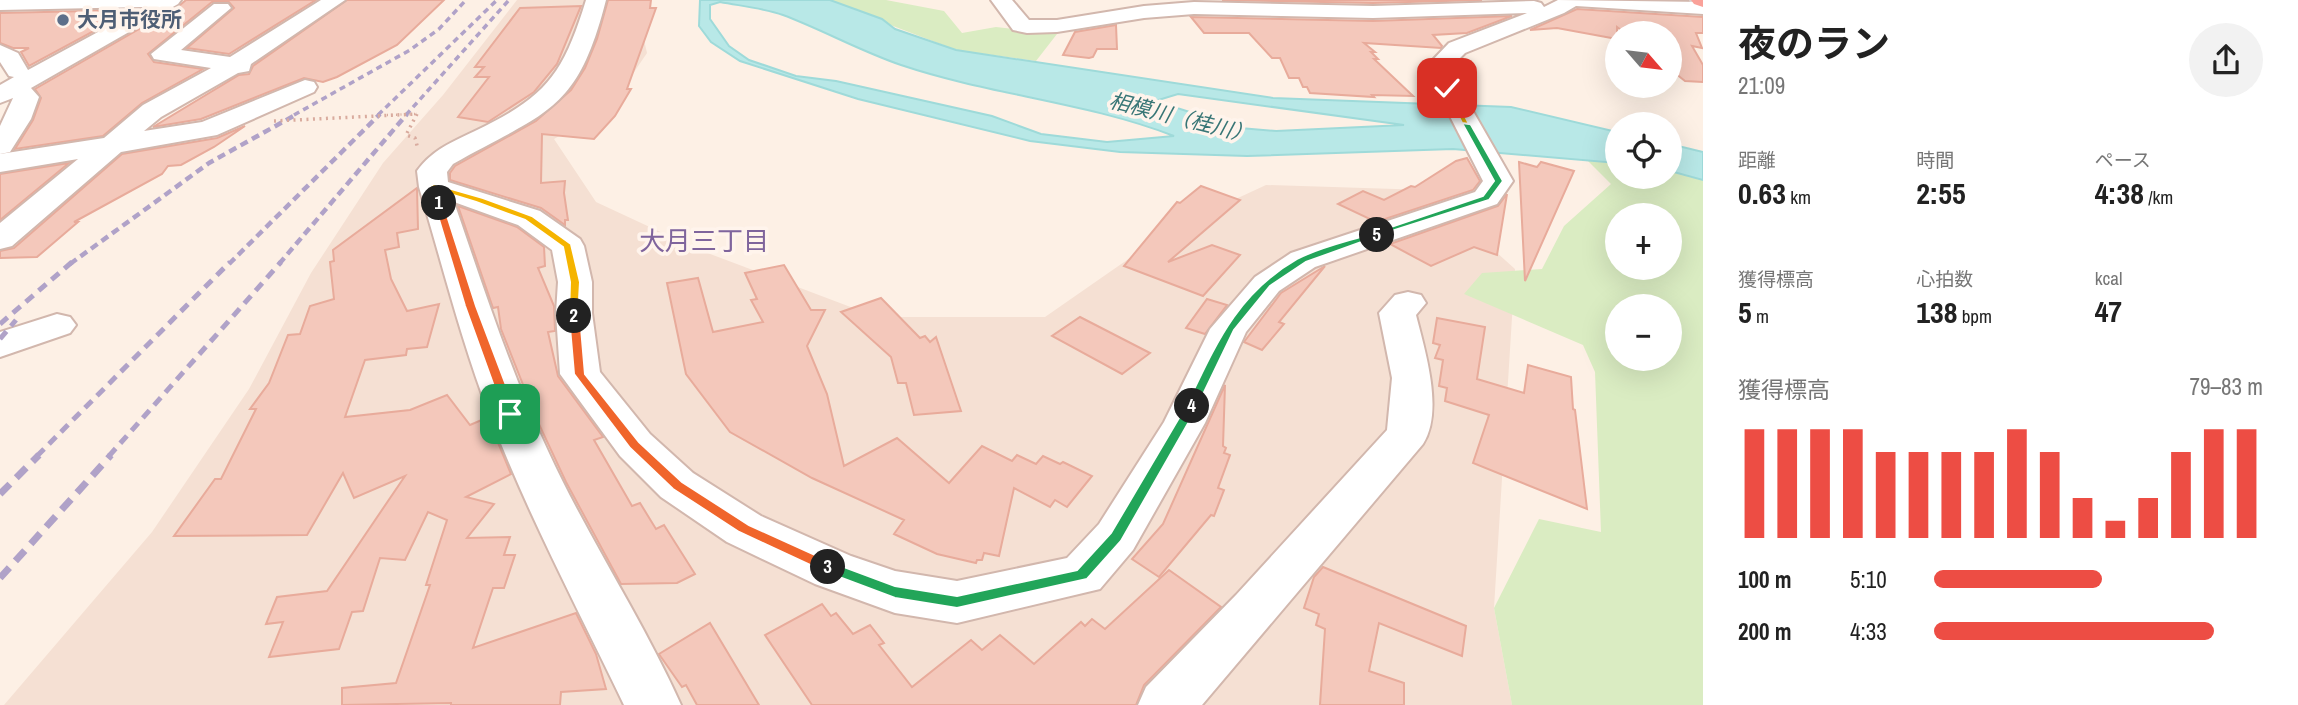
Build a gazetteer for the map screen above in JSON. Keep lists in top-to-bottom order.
{
  "districts": ["大月三丁目"],
  "water": ["相模川（桂川）"],
  "places": ["大月市役所"],
  "north": "bottom right",
  "page": {
    "heading": ["夜のラン", "21:09"],
    "map_buttons": ["+", "−"],
    "stats": [
      ["距離", "0.63 km"],
      ["時間", "2:55"],
      ["ペース", "4:38 /km"],
      ["獲得標高", "5 m"],
      ["心拍数", "138 bpm"],
      ["kcal", "47"]
    ],
    "pins": [
      "1",
      "5",
      "2",
      "4",
      "3"
    ],
    "chart": ["獲得標高", "79–83 m"],
    "list": [
      {
        "name": "100 m",
        "note": "5:10"
      },
      {
        "name": "200 m",
        "note": "4:33"
      }
    ]
  }
}
